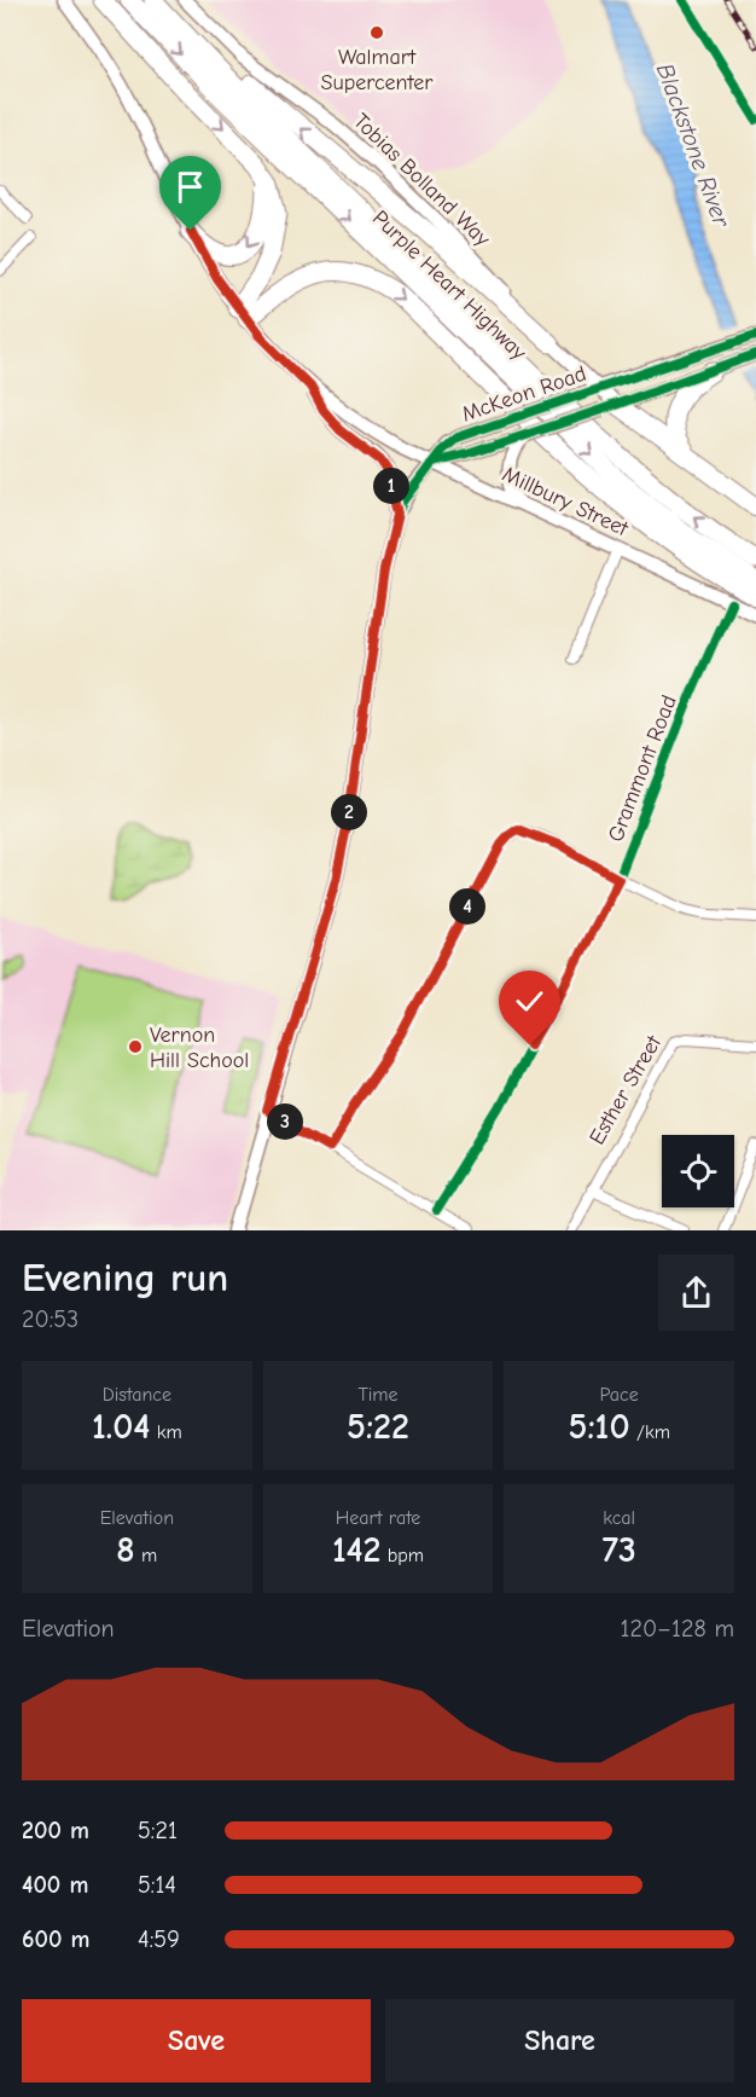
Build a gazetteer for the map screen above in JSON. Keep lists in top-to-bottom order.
{
  "streets": {
    "highway": ["Purple Heart Highway"],
    "main road": ["Tobias Bolland Way", "McKeon Road", "Millbury Street"],
    "street": ["Grammont Road", "Esther Street"]
  },
  "crossings": [
    ["Tobias Bolland Way", "McKeon Road"],
    ["McKeon Road", "Millbury Street"],
    ["Millbury Street", "Grammont Road"]
  ],
  "water": ["Blackstone River"],
  "places": ["Walmart Supercenter", "Vernon Hill School"],
  "page": {
    "pins": [
      "1",
      "2",
      "4",
      "3"
    ],
    "heading": ["Evening run", "20:53"],
    "stats": [
      ["Distance", "1.04 km"],
      ["Time", "5:22"],
      ["Pace", "5:10 /km"],
      ["Elevation", "8 m"],
      ["Heart rate", "142 bpm"],
      ["kcal", "73"]
    ],
    "chart": ["Elevation", "120–128 m"],
    "list": [
      {
        "name": "200 m",
        "note": "5:21"
      },
      {
        "name": "400 m",
        "note": "5:14"
      },
      {
        "name": "600 m",
        "note": "4:59"
      }
    ],
    "buttons": ["Save", "Share"]
  }
}
